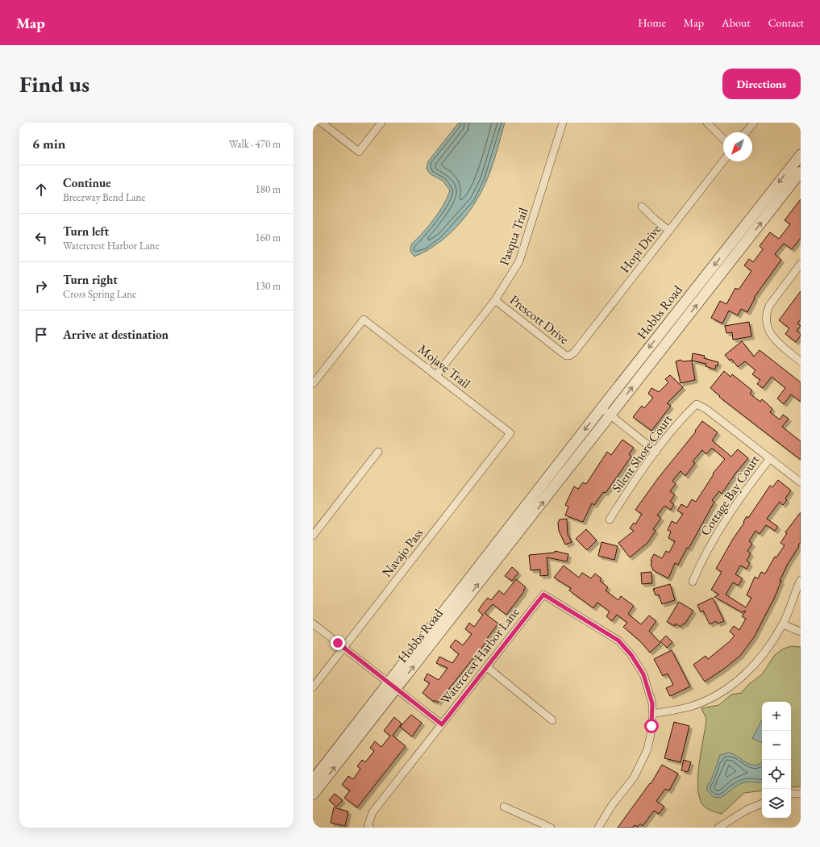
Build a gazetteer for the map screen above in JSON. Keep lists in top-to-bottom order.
{
  "streets": {
    "street": [
      "Pasqua Trail",
      "Hopi Drive",
      "Hobbs Road",
      "Prescott Drive",
      "Mojave Trail",
      "Silent Shore Court",
      "Cottage Bay Court",
      "Navajo Pass",
      "Watercrest Harbor Lane"
    ]
  },
  "crossings": [
    ["Pasqua Trail", "Prescott Drive"],
    ["Pasqua Trail", "Mojave Trail"],
    ["Hopi Drive", "Prescott Drive"],
    ["Mojave Trail", "Navajo Pass"],
    ["Silent Shore Court", "Cottage Bay Court"]
  ],
  "north": "bottom left",
  "page": {
    "header": "Map",
    "nav": [
      "Home",
      "Map",
      "About",
      "Contact"
    ],
    "buttons": "Directions",
    "title": "Find us",
    "heading": ["6 min", "Walk · 470 m"],
    "list": [
      ["Continue", "Breezway Bend Lane", "180 m"],
      ["Turn left", "Watercrest Harbor Lane", "160 m"],
      ["Turn right", "Cross Spring Lane", "130 m"],
      "Arrive at destination"
    ],
    "map_buttons": ["+", "−"]
  }
}
